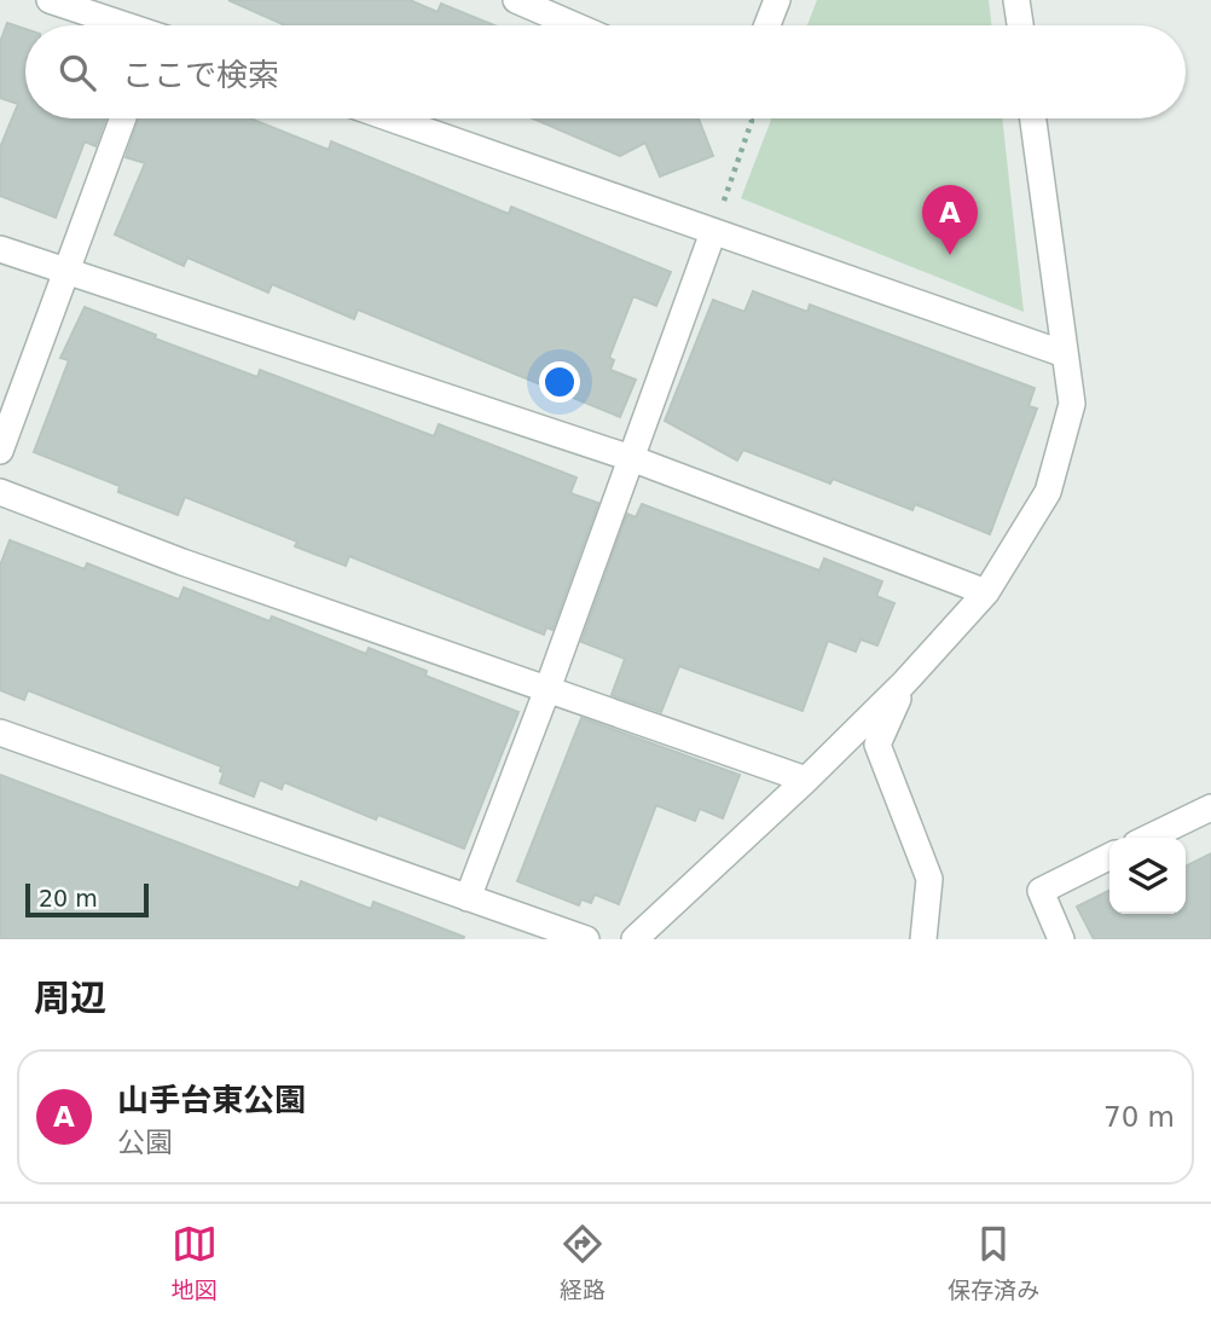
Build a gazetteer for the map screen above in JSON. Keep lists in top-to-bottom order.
{
  "scale_bar": "20 m",
  "page": {
    "search": "ここで検索",
    "pins": "A",
    "scale": "20 m",
    "heading": "周辺",
    "list": [
      {
        "mark": "A",
        "name": "山手台東公園",
        "note": "公園",
        "value": "70 m"
      }
    ],
    "nav": ["地図", "経路", "保存済み"]
  }
}
